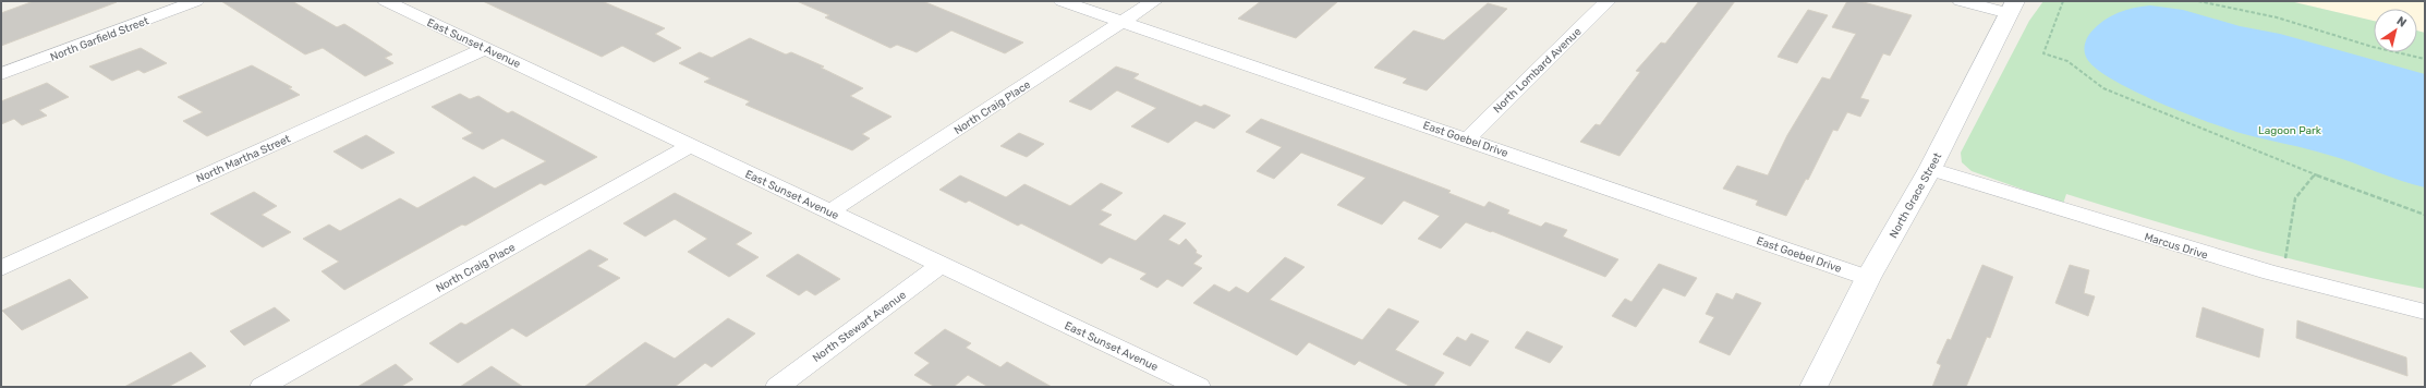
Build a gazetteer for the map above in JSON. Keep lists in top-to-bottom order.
{
  "streets": {
    "street": [
      "North Garfield Street",
      "East Sunset Avenue",
      "North Lombard Avenue",
      "North Craig Place",
      "East Goebel Drive",
      "North Martha Street",
      "North Grace Street",
      "Marcus Drive",
      "North Stewart Avenue"
    ]
  },
  "crossings": [
    ["East Sunset Avenue", "North Craig Place"],
    ["East Sunset Avenue", "North Martha Street"],
    ["East Sunset Avenue", "North Stewart Avenue"],
    ["North Lombard Avenue", "East Goebel Drive"],
    ["North Craig Place", "East Goebel Drive"],
    ["East Goebel Drive", "North Grace Street"],
    ["North Grace Street", "Marcus Drive"]
  ],
  "parks": ["Lagoon Park"],
  "north": "top right"
}
